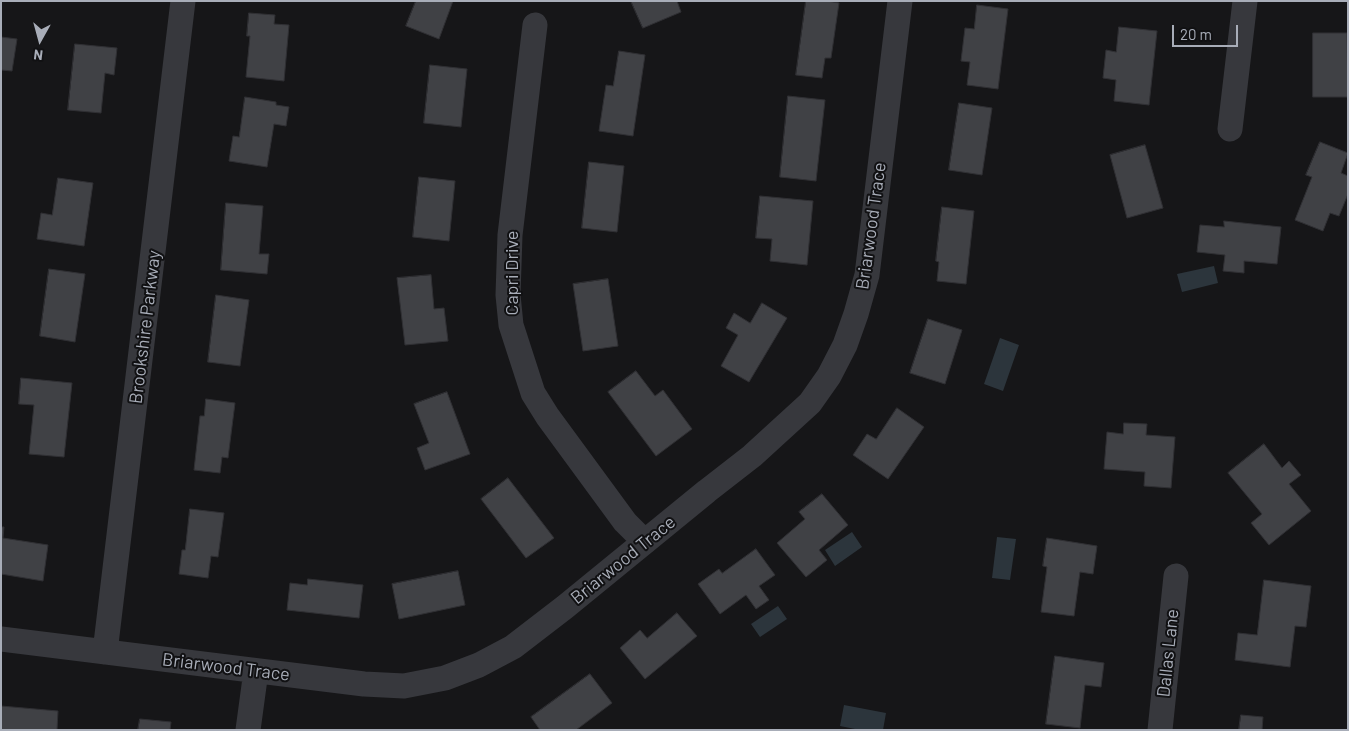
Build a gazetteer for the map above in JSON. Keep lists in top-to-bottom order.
{
  "streets": {
    "street": [
      "Briarwood Trace",
      "Capri Drive",
      "Brookshire Parkway",
      "Dallas Lane"
    ]
  },
  "crossings": [
    ["Briarwood Trace", "Capri Drive"],
    ["Briarwood Trace", "Brookshire Parkway"]
  ],
  "scale_bar": "20 m",
  "north": "bottom"
}
